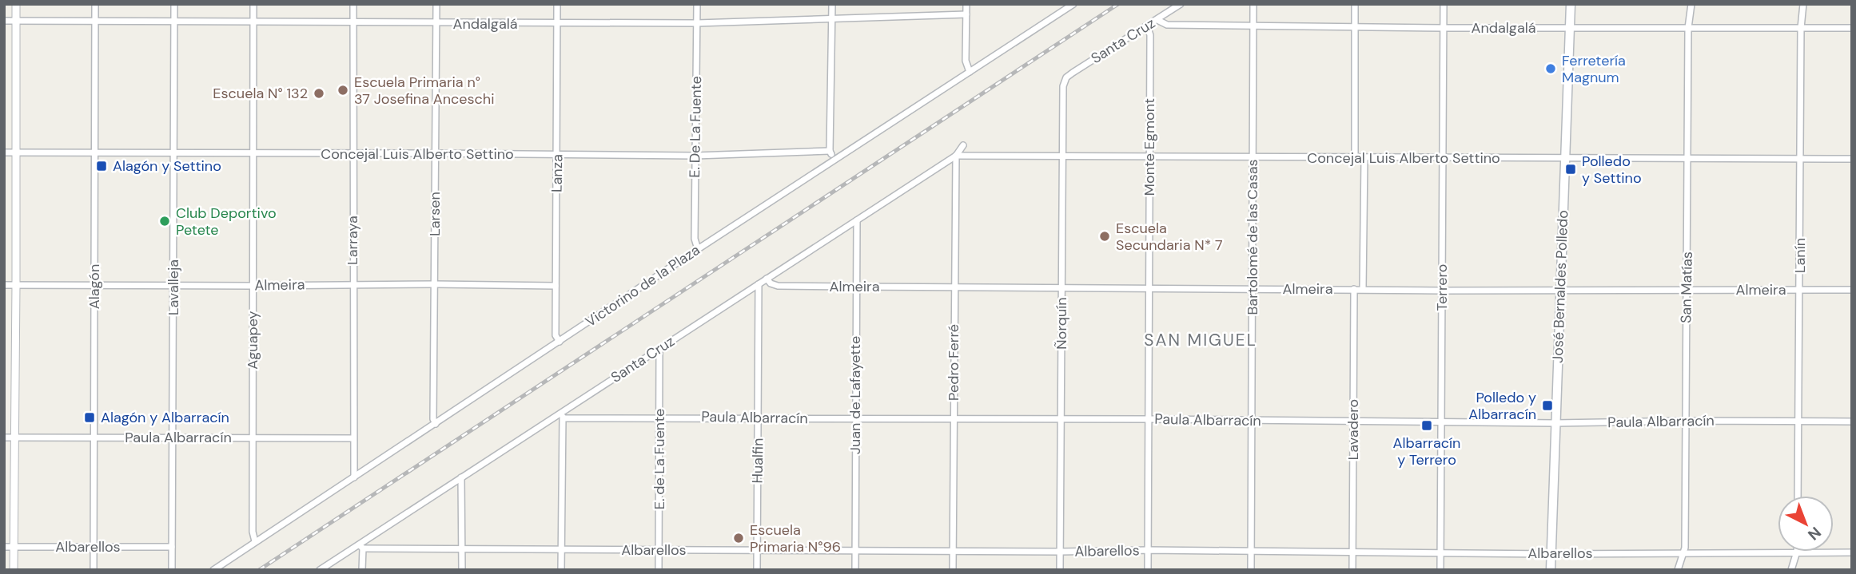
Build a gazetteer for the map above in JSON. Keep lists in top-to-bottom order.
{
  "streets": {
    "main road": ["José Bernaldes Polledo"],
    "street": [
      "Andalgalá",
      "Santa Cruz",
      "E. De La Fuente",
      "Monte Egmont",
      "Concejal Luis Alberto Settino",
      "Lanza",
      "Larsen",
      "Bartolomé de las Casas",
      "Larraya",
      "Lanín",
      "Almeira",
      "Victorino de la Plaza",
      "Alagón",
      "Lavalleja",
      "Terrero",
      "San Matías",
      "Ñorquín",
      "Aguapey",
      "Pedro Ferré",
      "Juan de Lafayette",
      "Paula Albarracín",
      "Lavadero",
      "E. de La Fuente",
      "Hualfin",
      "Albarellos"
    ]
  },
  "crossings": [
    ["Andalgalá", "Santa Cruz"],
    ["Andalgalá", "E. De La Fuente"],
    ["Andalgalá", "Lanza"],
    ["Andalgalá", "Larsen"],
    ["Andalgalá", "Bartolomé de las Casas"],
    ["Andalgalá", "Larraya"],
    ["Andalgalá", "Lanín"],
    ["Andalgalá", "Alagón"],
    ["Andalgalá", "José Bernaldes Polledo"],
    ["Andalgalá", "Lavalleja"],
    ["Andalgalá", "Terrero"],
    ["Andalgalá", "San Matías"],
    ["Andalgalá", "Aguapey"],
    ["Santa Cruz", "Monte Egmont"],
    ["Santa Cruz", "Concejal Luis Alberto Settino"],
    ["Santa Cruz", "Almeira"],
    ["Santa Cruz", "Ñorquín"],
    ["Santa Cruz", "Pedro Ferré"],
    ["Santa Cruz", "Juan de Lafayette"],
    ["Santa Cruz", "Paula Albarracín"],
    ["Santa Cruz", "E. de La Fuente"],
    ["Santa Cruz", "Hualfin"],
    ["Santa Cruz", "Albarellos"],
    ["E. De La Fuente", "Concejal Luis Alberto Settino"],
    ["E. De La Fuente", "Victorino de la Plaza"],
    ["Monte Egmont", "Concejal Luis Alberto Settino"],
    ["Monte Egmont", "Almeira"],
    ["Monte Egmont", "Paula Albarracín"],
    ["Monte Egmont", "Albarellos"],
    ["Concejal Luis Alberto Settino", "Lanza"],
    ["Concejal Luis Alberto Settino", "Larsen"],
    ["Concejal Luis Alberto Settino", "Bartolomé de las Casas"],
    ["Concejal Luis Alberto Settino", "Larraya"],
    ["Concejal Luis Alberto Settino", "Lanín"],
    ["Concejal Luis Alberto Settino", "Alagón"],
    ["Concejal Luis Alberto Settino", "José Bernaldes Polledo"],
    ["Concejal Luis Alberto Settino", "Lavalleja"],
    ["Concejal Luis Alberto Settino", "Terrero"],
    ["Concejal Luis Alberto Settino", "San Matías"],
    ["Concejal Luis Alberto Settino", "Ñorquín"],
    ["Concejal Luis Alberto Settino", "Aguapey"],
    ["Concejal Luis Alberto Settino", "Pedro Ferré"],
    ["Lanza", "Almeira"],
    ["Lanza", "Victorino de la Plaza"],
    ["Larsen", "Almeira"],
    ["Larsen", "Victorino de la Plaza"],
    ["Bartolomé de las Casas", "Almeira"],
    ["Bartolomé de las Casas", "Paula Albarracín"],
    ["Bartolomé de las Casas", "Albarellos"],
    ["Larraya", "Almeira"],
    ["Larraya", "Victorino de la Plaza"],
    ["Larraya", "Paula Albarracín"],
    ["Lanín", "Almeira"],
    ["Lanín", "Paula Albarracín"],
    ["Almeira", "Alagón"],
    ["Almeira", "José Bernaldes Polledo"],
    ["Almeira", "Lavalleja"],
    ["Almeira", "Terrero"],
    ["Almeira", "San Matías"],
    ["Almeira", "Ñorquín"],
    ["Almeira", "Aguapey"],
    ["Almeira", "Pedro Ferré"],
    ["Almeira", "Juan de Lafayette"],
    ["Almeira", "Lavadero"],
    ["Victorino de la Plaza", "Aguapey"],
    ["Alagón", "Paula Albarracín"],
    ["Alagón", "Albarellos"],
    ["José Bernaldes Polledo", "Paula Albarracín"],
    ["José Bernaldes Polledo", "Albarellos"],
    ["Lavalleja", "Paula Albarracín"],
    ["Lavalleja", "Albarellos"],
    ["Terrero", "Paula Albarracín"],
    ["Terrero", "Albarellos"],
    ["San Matías", "Paula Albarracín"],
    ["San Matías", "Albarellos"],
    ["Ñorquín", "Paula Albarracín"],
    ["Ñorquín", "Albarellos"],
    ["Aguapey", "Paula Albarracín"],
    ["Pedro Ferré", "Paula Albarracín"],
    ["Pedro Ferré", "Albarellos"],
    ["Juan de Lafayette", "Paula Albarracín"],
    ["Juan de Lafayette", "Albarellos"],
    ["Paula Albarracín", "Lavadero"],
    ["Paula Albarracín", "E. de La Fuente"],
    ["Paula Albarracín", "Hualfin"],
    ["Lavadero", "Albarellos"],
    ["E. de La Fuente", "Albarellos"],
    ["Hualfin", "Albarellos"]
  ],
  "districts": ["SAN MIGUEL"],
  "places": {
    "other": [
      "Ferretería Magnum",
      "Escuela Primaria n° 37 Josefina Anceschi",
      "Escuela N° 132",
      "Club Deportivo Petete",
      "Escuela Secundaria N* 7",
      "Escuela Primaria N°96"
    ],
    "transit": [
      "Alagón y Settino",
      "Polledo y Settino",
      "Polledo y Albarracín",
      "Alagón y Albarracín",
      "Albarracín y Terrero"
    ]
  },
  "north": "bottom right"
}
